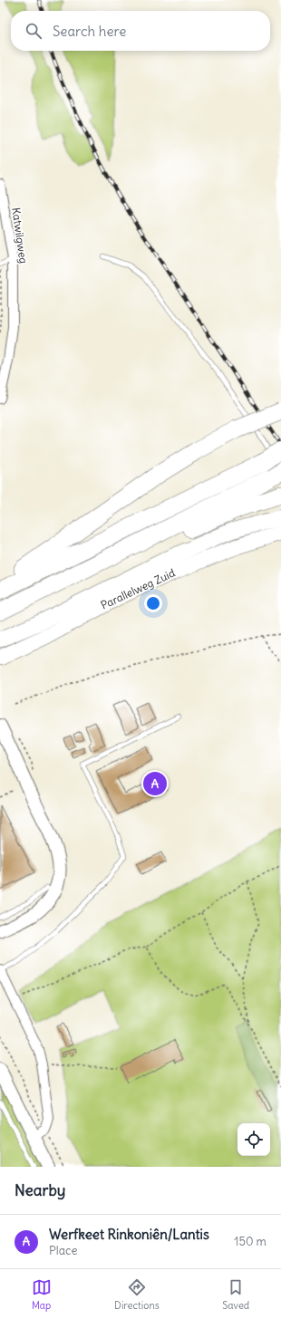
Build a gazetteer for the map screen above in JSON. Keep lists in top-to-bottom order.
{
  "streets": {
    "highway": ["Parallelweg Zuid"],
    "street": ["Katwilgweg"]
  },
  "page": {
    "search": "Search here",
    "pins": "A",
    "heading": "Nearby",
    "list": [
      {
        "mark": "A",
        "name": "Werfkeet Rinkoniên/Lantis",
        "note": "Place",
        "value": "150 m"
      }
    ],
    "nav": ["Map", "Directions", "Saved"]
  }
}
